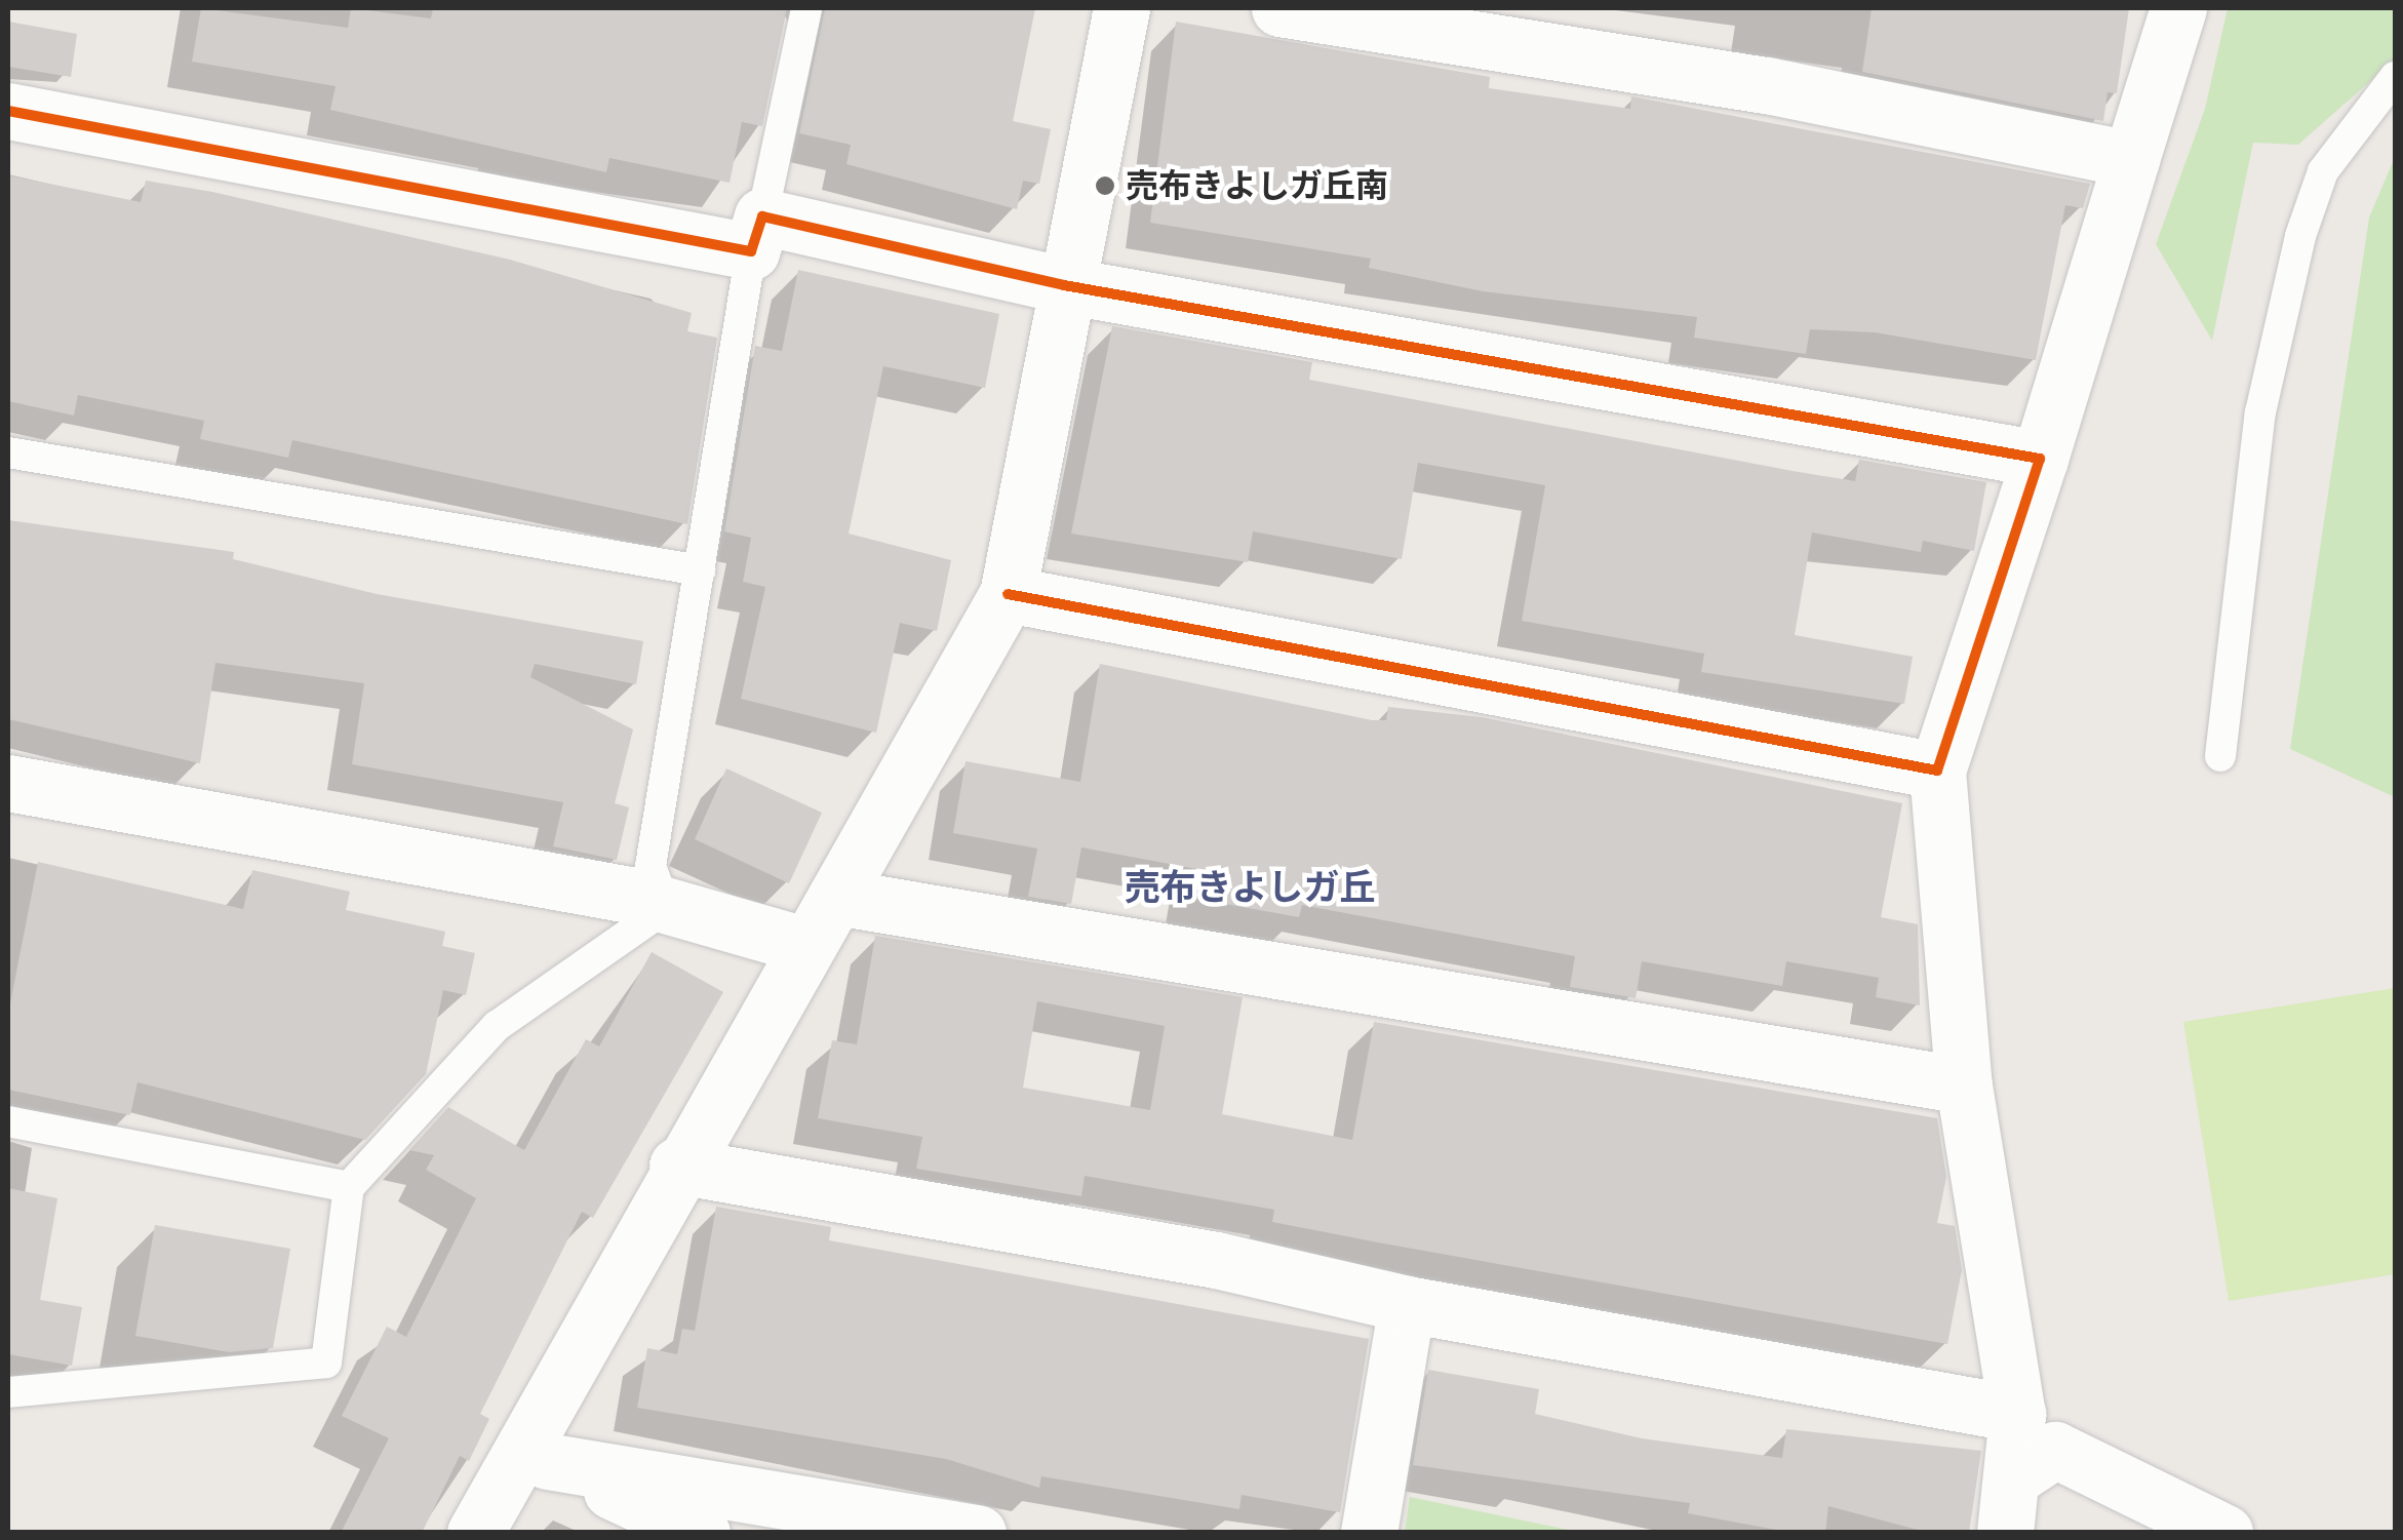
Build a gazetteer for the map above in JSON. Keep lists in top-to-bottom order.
{
  "districts": ["売布きよしガ丘"],
  "places": ["売布きよしガ丘南"]
}
